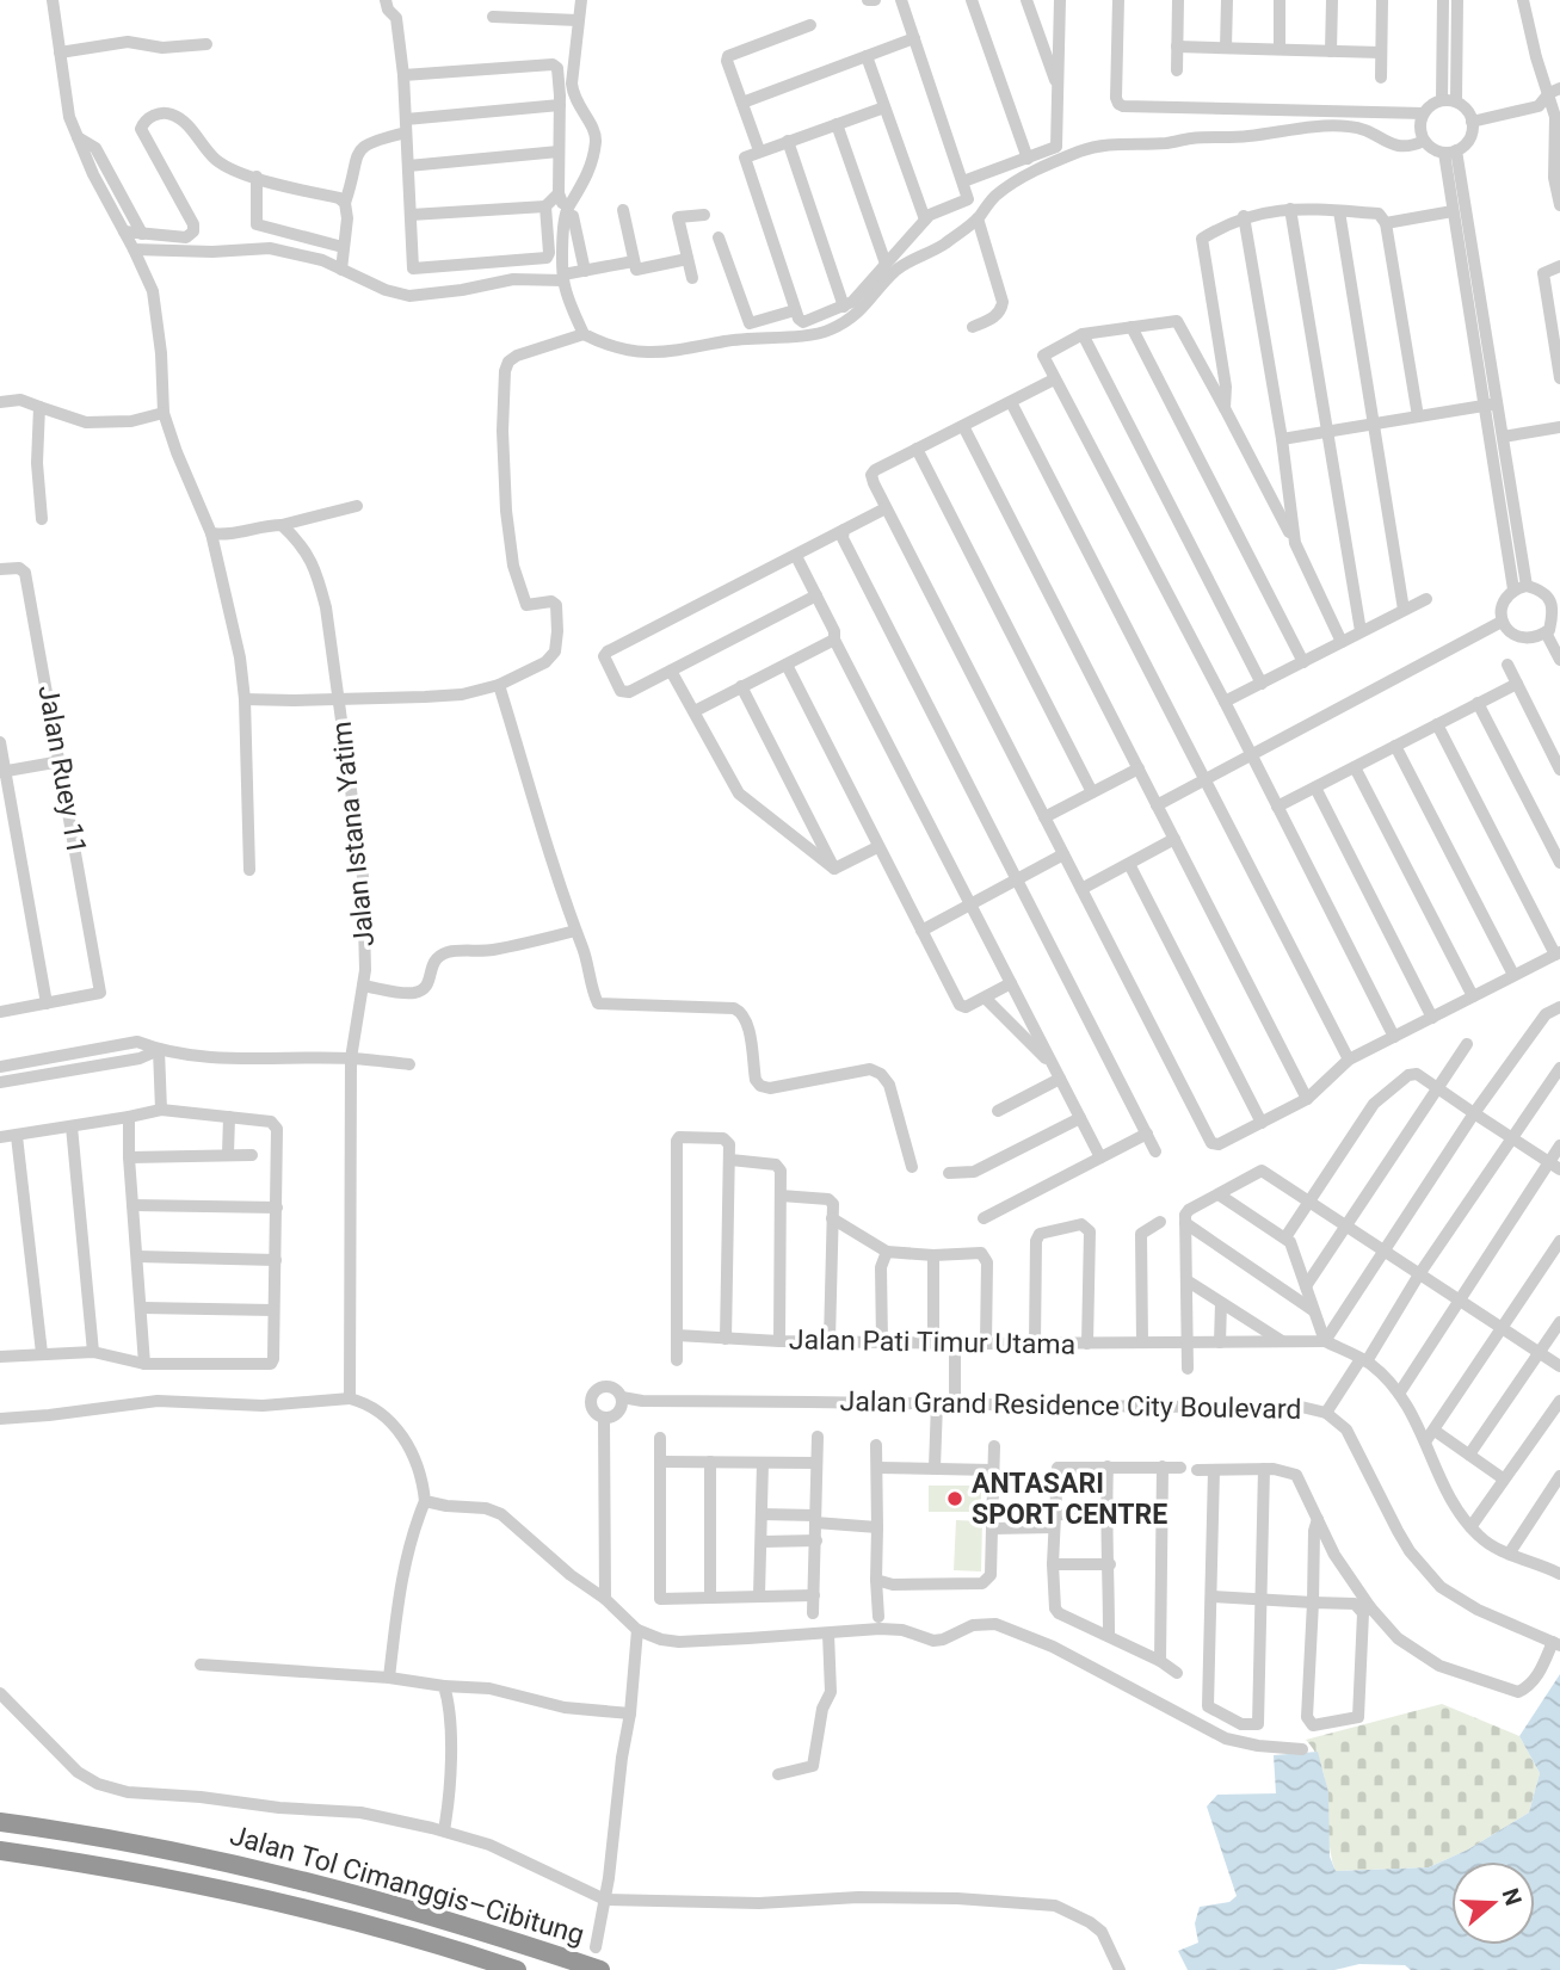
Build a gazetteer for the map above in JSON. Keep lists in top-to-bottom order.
{
  "streets": {
    "highway": ["Jalan Tol Cimanggis–Cibitung"],
    "street": [
      "Jalan Ruey 11",
      "Jalan Istana Yatim",
      "Jalan Pati Timur Utama",
      "Jalan Grand Residence City Boulevard"
    ]
  },
  "places": ["ANTASARI SPORT CENTRE"],
  "north": "right"
}
